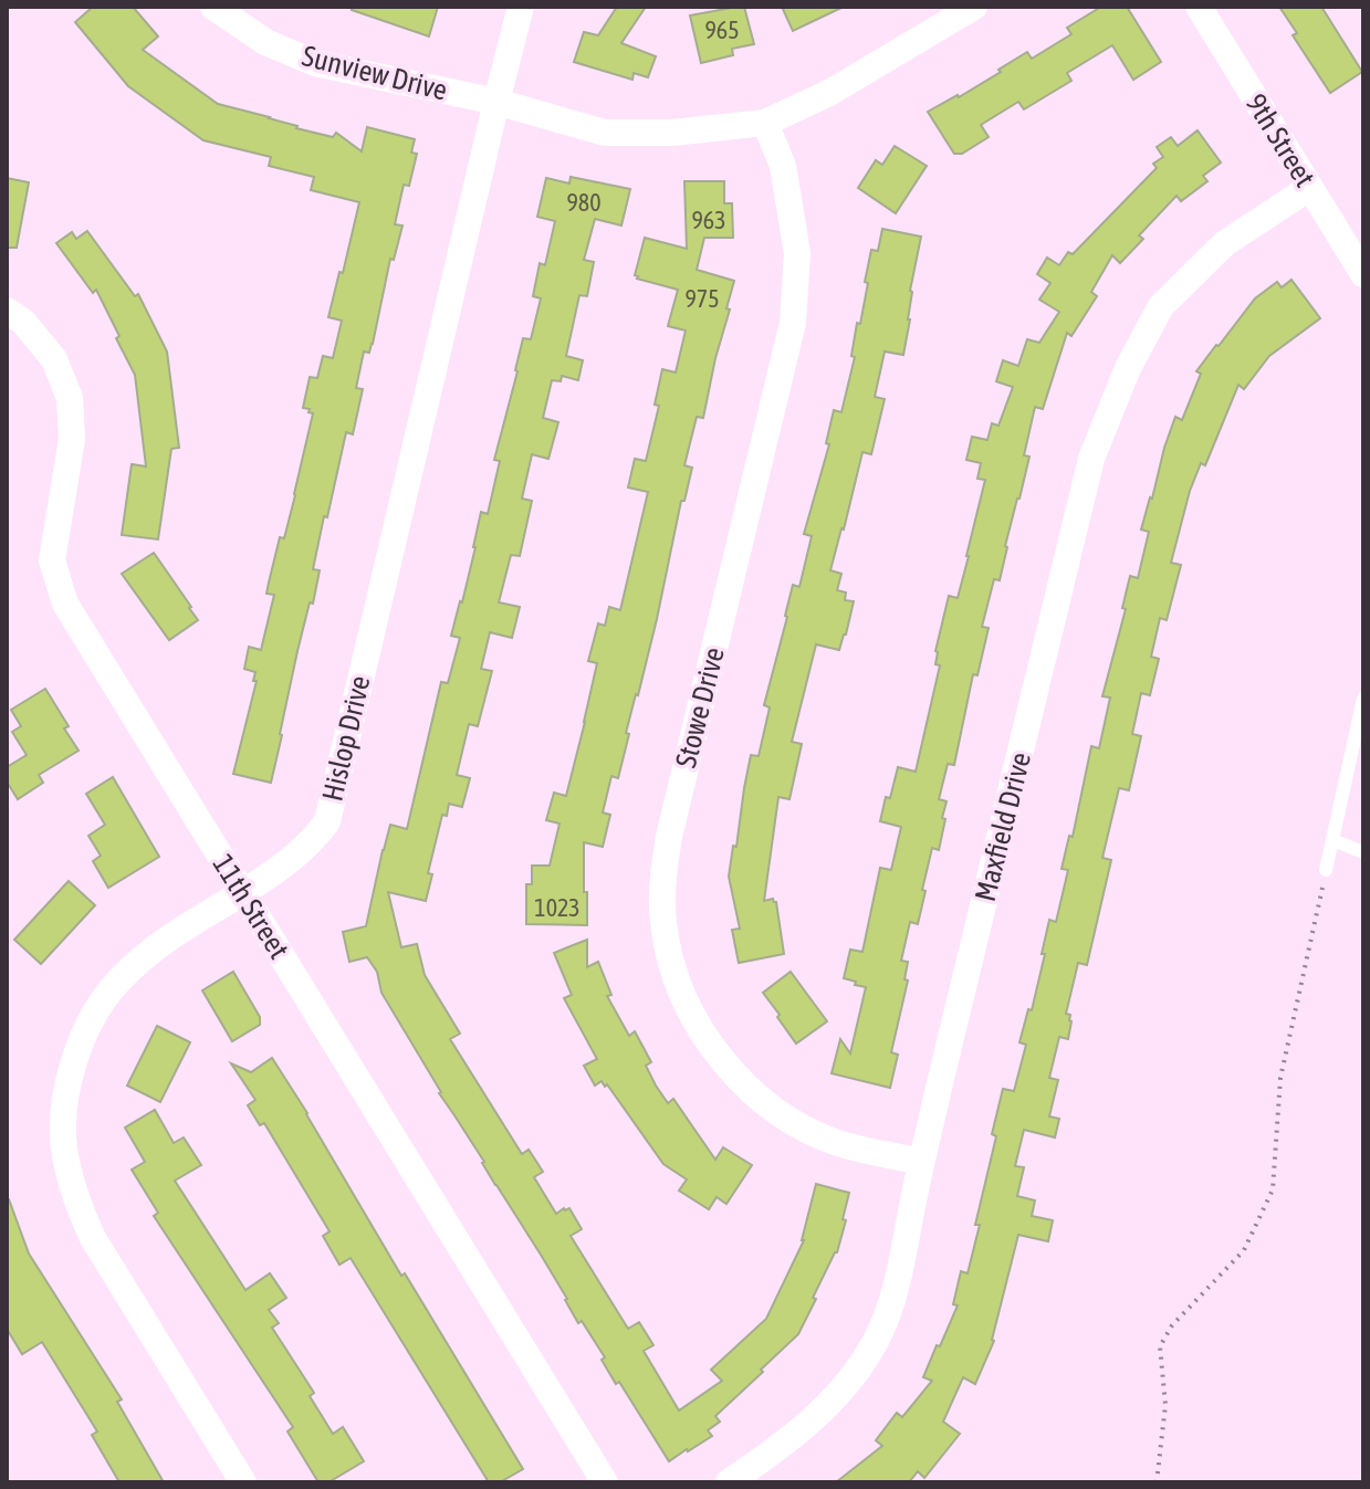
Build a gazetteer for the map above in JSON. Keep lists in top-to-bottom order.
{
  "streets": {
    "street": [
      "Sunview Drive",
      "9th Street",
      "Stowe Drive",
      "Hislop Drive",
      "Maxfield Drive",
      "11th Street"
    ]
  },
  "crossings": [
    ["Sunview Drive", "Stowe Drive"],
    ["Sunview Drive", "Hislop Drive"],
    ["9th Street", "Maxfield Drive"],
    ["Stowe Drive", "Maxfield Drive"],
    ["Hislop Drive", "11th Street"]
  ],
  "house_numbers": [
    "965",
    "980",
    "963",
    "975",
    "1023"
  ]
}
